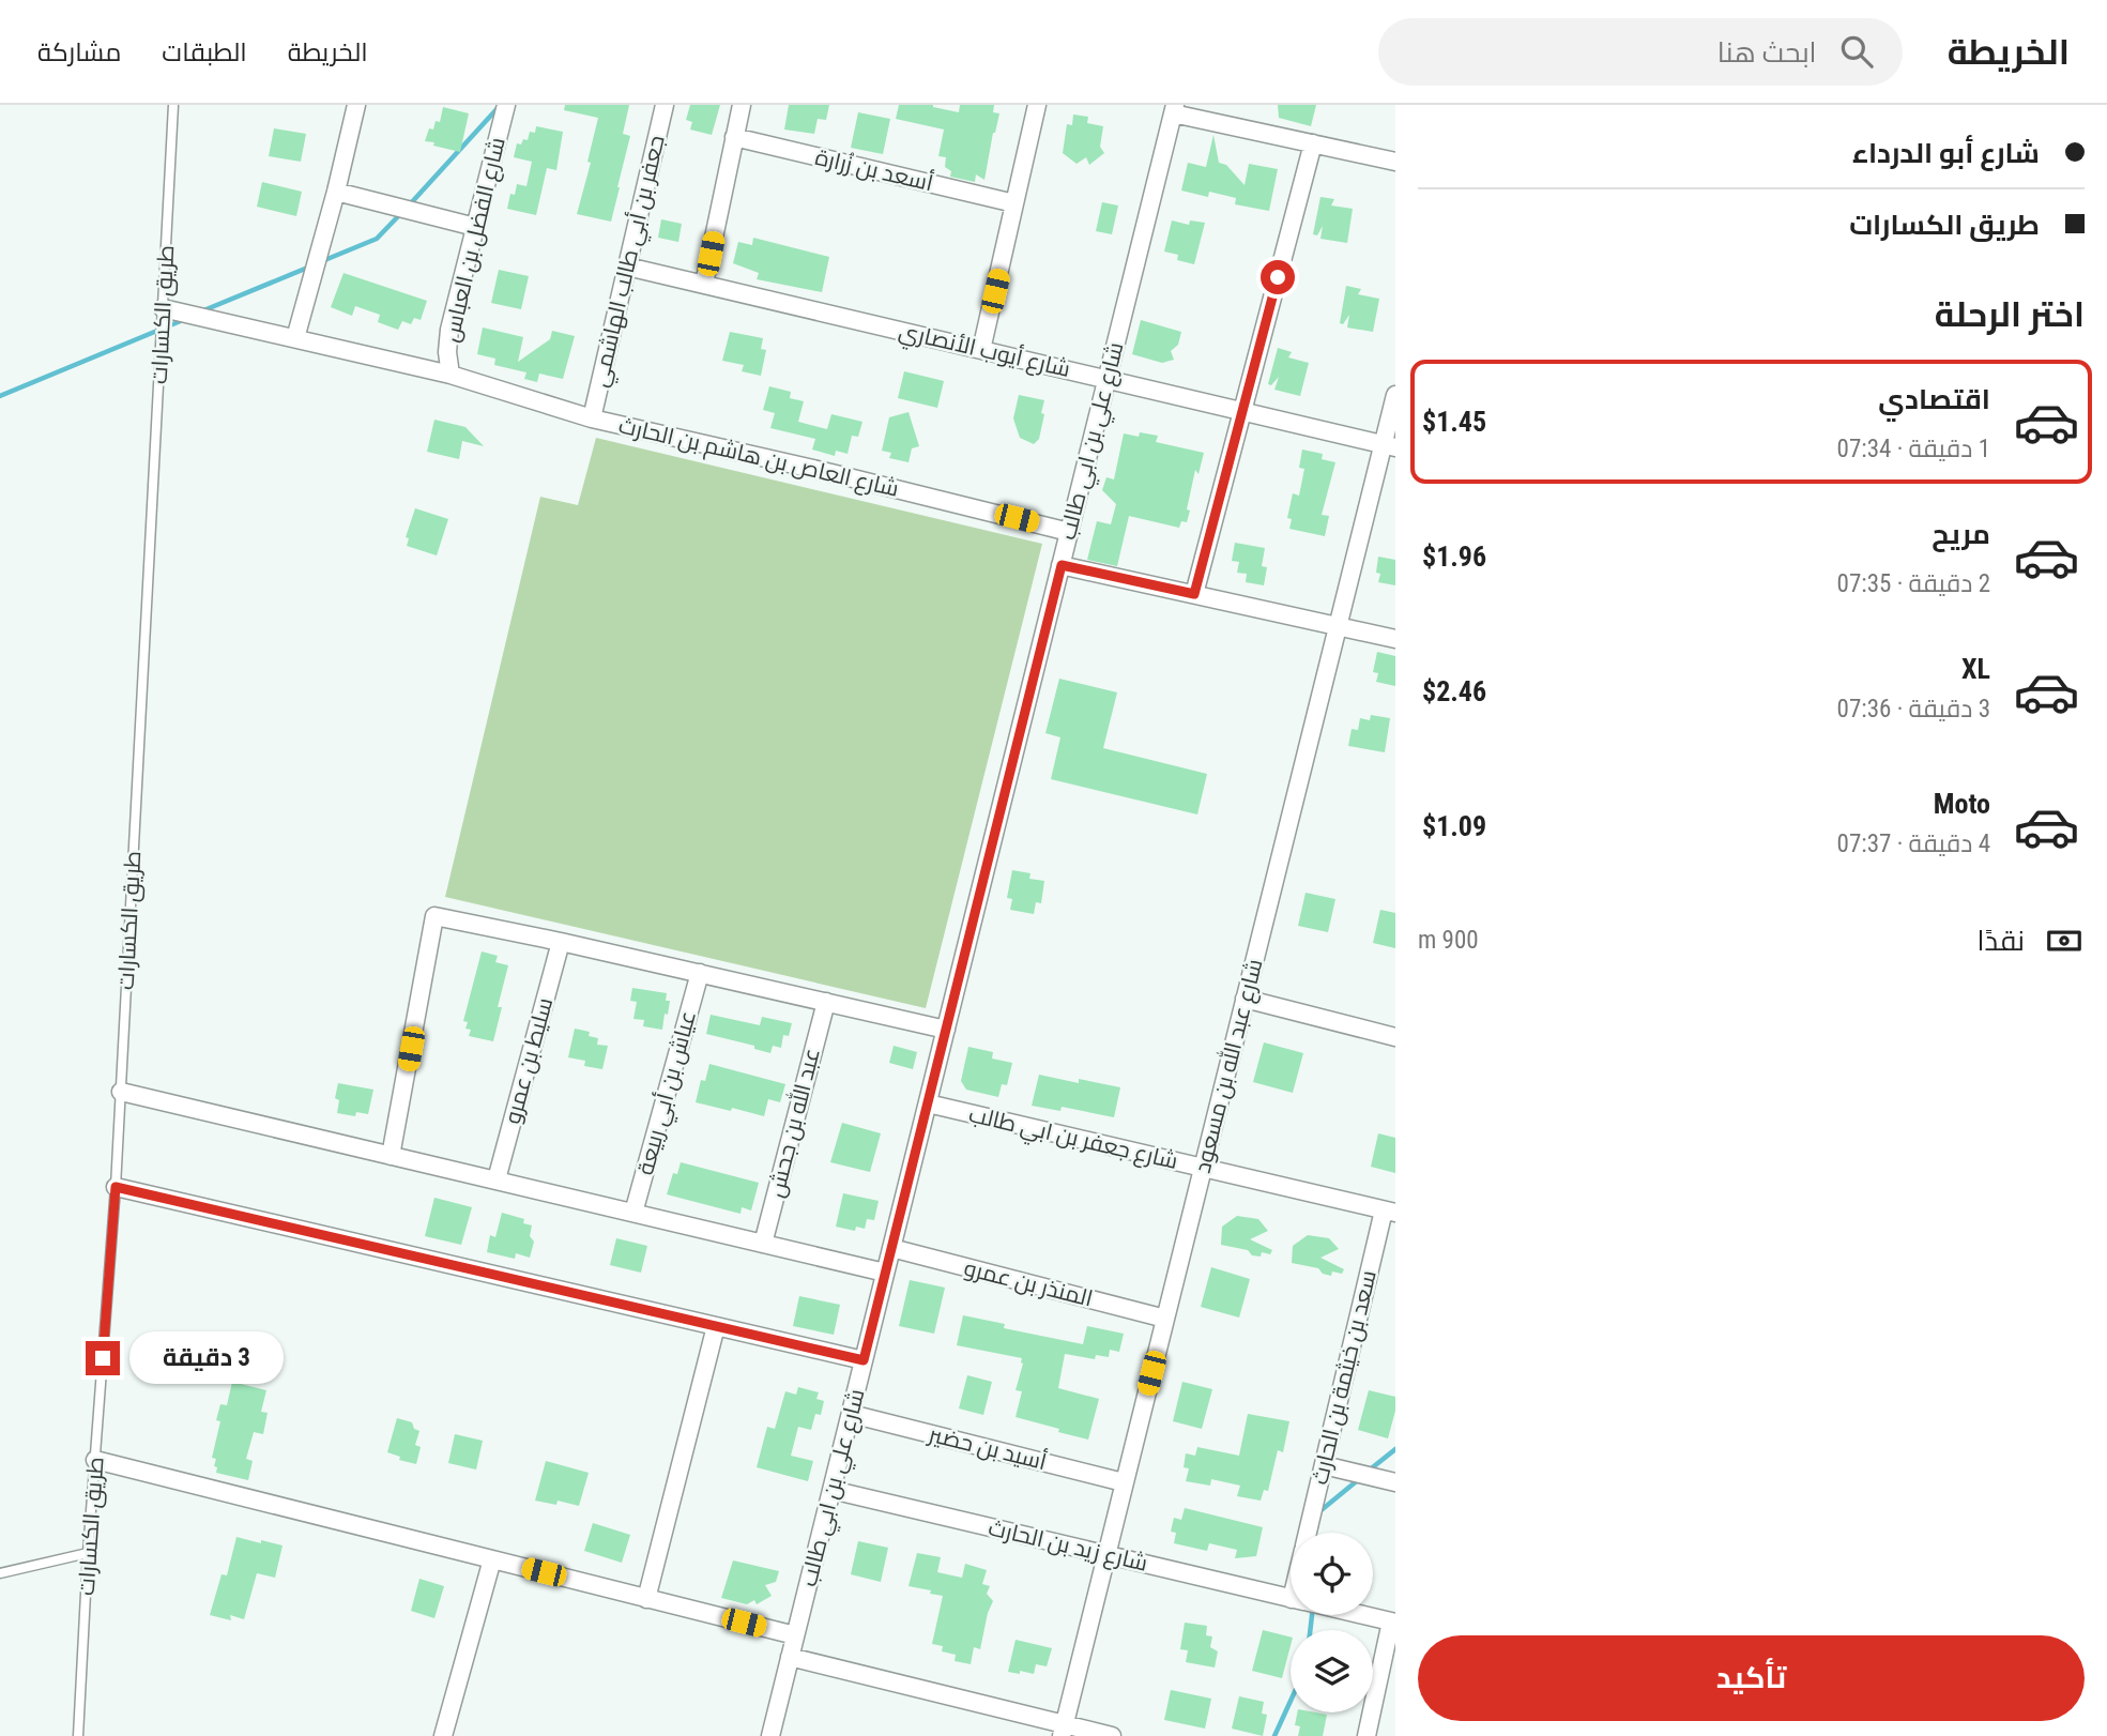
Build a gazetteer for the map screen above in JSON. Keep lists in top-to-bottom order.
{
  "streets": {
    "street": [
      "أسعد بن زُرارة",
      "شارع الفضل بن العباس",
      "جعفر بن أبي طالب الهاشمي",
      "شارع أيوب الأنصاري",
      "شارع علي بن ابي طالب",
      "شارع العاص بن هاشم بن الحارث",
      "سليط بن عمرو",
      "شارع عبد الله بن مسعود",
      "عياش بن أبي ربيعة",
      "عبد الله بن جحش",
      "شارع جعفر بن ابي طالب",
      "المنذر بن عمرو",
      "سعد بن خيثمة بن الحارث",
      "أسيد بن حضير",
      "شارع زيد بن الحارث"
    ],
    "lane": ["طريق الكسارات"]
  },
  "crossings": [
    ["شارع الفضل بن العباس", "شارع العاص بن هاشم بن الحارث"],
    ["جعفر بن أبي طالب الهاشمي", "شارع أيوب الأنصاري"],
    ["جعفر بن أبي طالب الهاشمي", "شارع العاص بن هاشم بن الحارث"],
    ["طريق الكسارات", "شارع العاص بن هاشم بن الحارث"],
    ["شارع أيوب الأنصاري", "شارع علي بن ابي طالب"],
    ["شارع أيوب الأنصاري", "شارع عبد الله بن مسعود"],
    ["شارع علي بن ابي طالب", "شارع العاص بن هاشم بن الحارث"],
    ["شارع علي بن ابي طالب", "شارع جعفر بن ابي طالب"],
    ["شارع علي بن ابي طالب", "المنذر بن عمرو"],
    ["شارع علي بن ابي طالب", "أسيد بن حضير"],
    ["شارع علي بن ابي طالب", "شارع زيد بن الحارث"],
    ["شارع عبد الله بن مسعود", "شارع جعفر بن ابي طالب"],
    ["شارع عبد الله بن مسعود", "المنذر بن عمرو"],
    ["شارع عبد الله بن مسعود", "أسيد بن حضير"],
    ["شارع عبد الله بن مسعود", "شارع زيد بن الحارث"],
    ["شارع جعفر بن ابي طالب", "سعد بن خيثمة بن الحارث"]
  ],
  "page": {
    "header": "الخريطة",
    "search": "ابحث هنا",
    "nav": ["الخريطة", "الطبقات", "مشاركة"],
    "banner": ["شارع أبو الدرداء", "طريق الكسارات"],
    "heading": "اختر الرحلة",
    "list": [
      {
        "name": "اقتصادي",
        "note": "1 دقيقة · 07:34",
        "value": "$1.45"
      },
      {
        "name": "مريح",
        "note": "2 دقيقة · 07:35",
        "value": "$1.96"
      },
      {
        "name": "XL",
        "note": "3 دقيقة · 07:36",
        "value": "$2.46"
      },
      {
        "name": "Moto",
        "note": "4 دقيقة · 07:37",
        "value": "$1.09"
      }
    ],
    "pay": ["نقدًا", "900 m"],
    "bubble": "3 دقيقة",
    "buttons": "تأكيد"
  }
}
